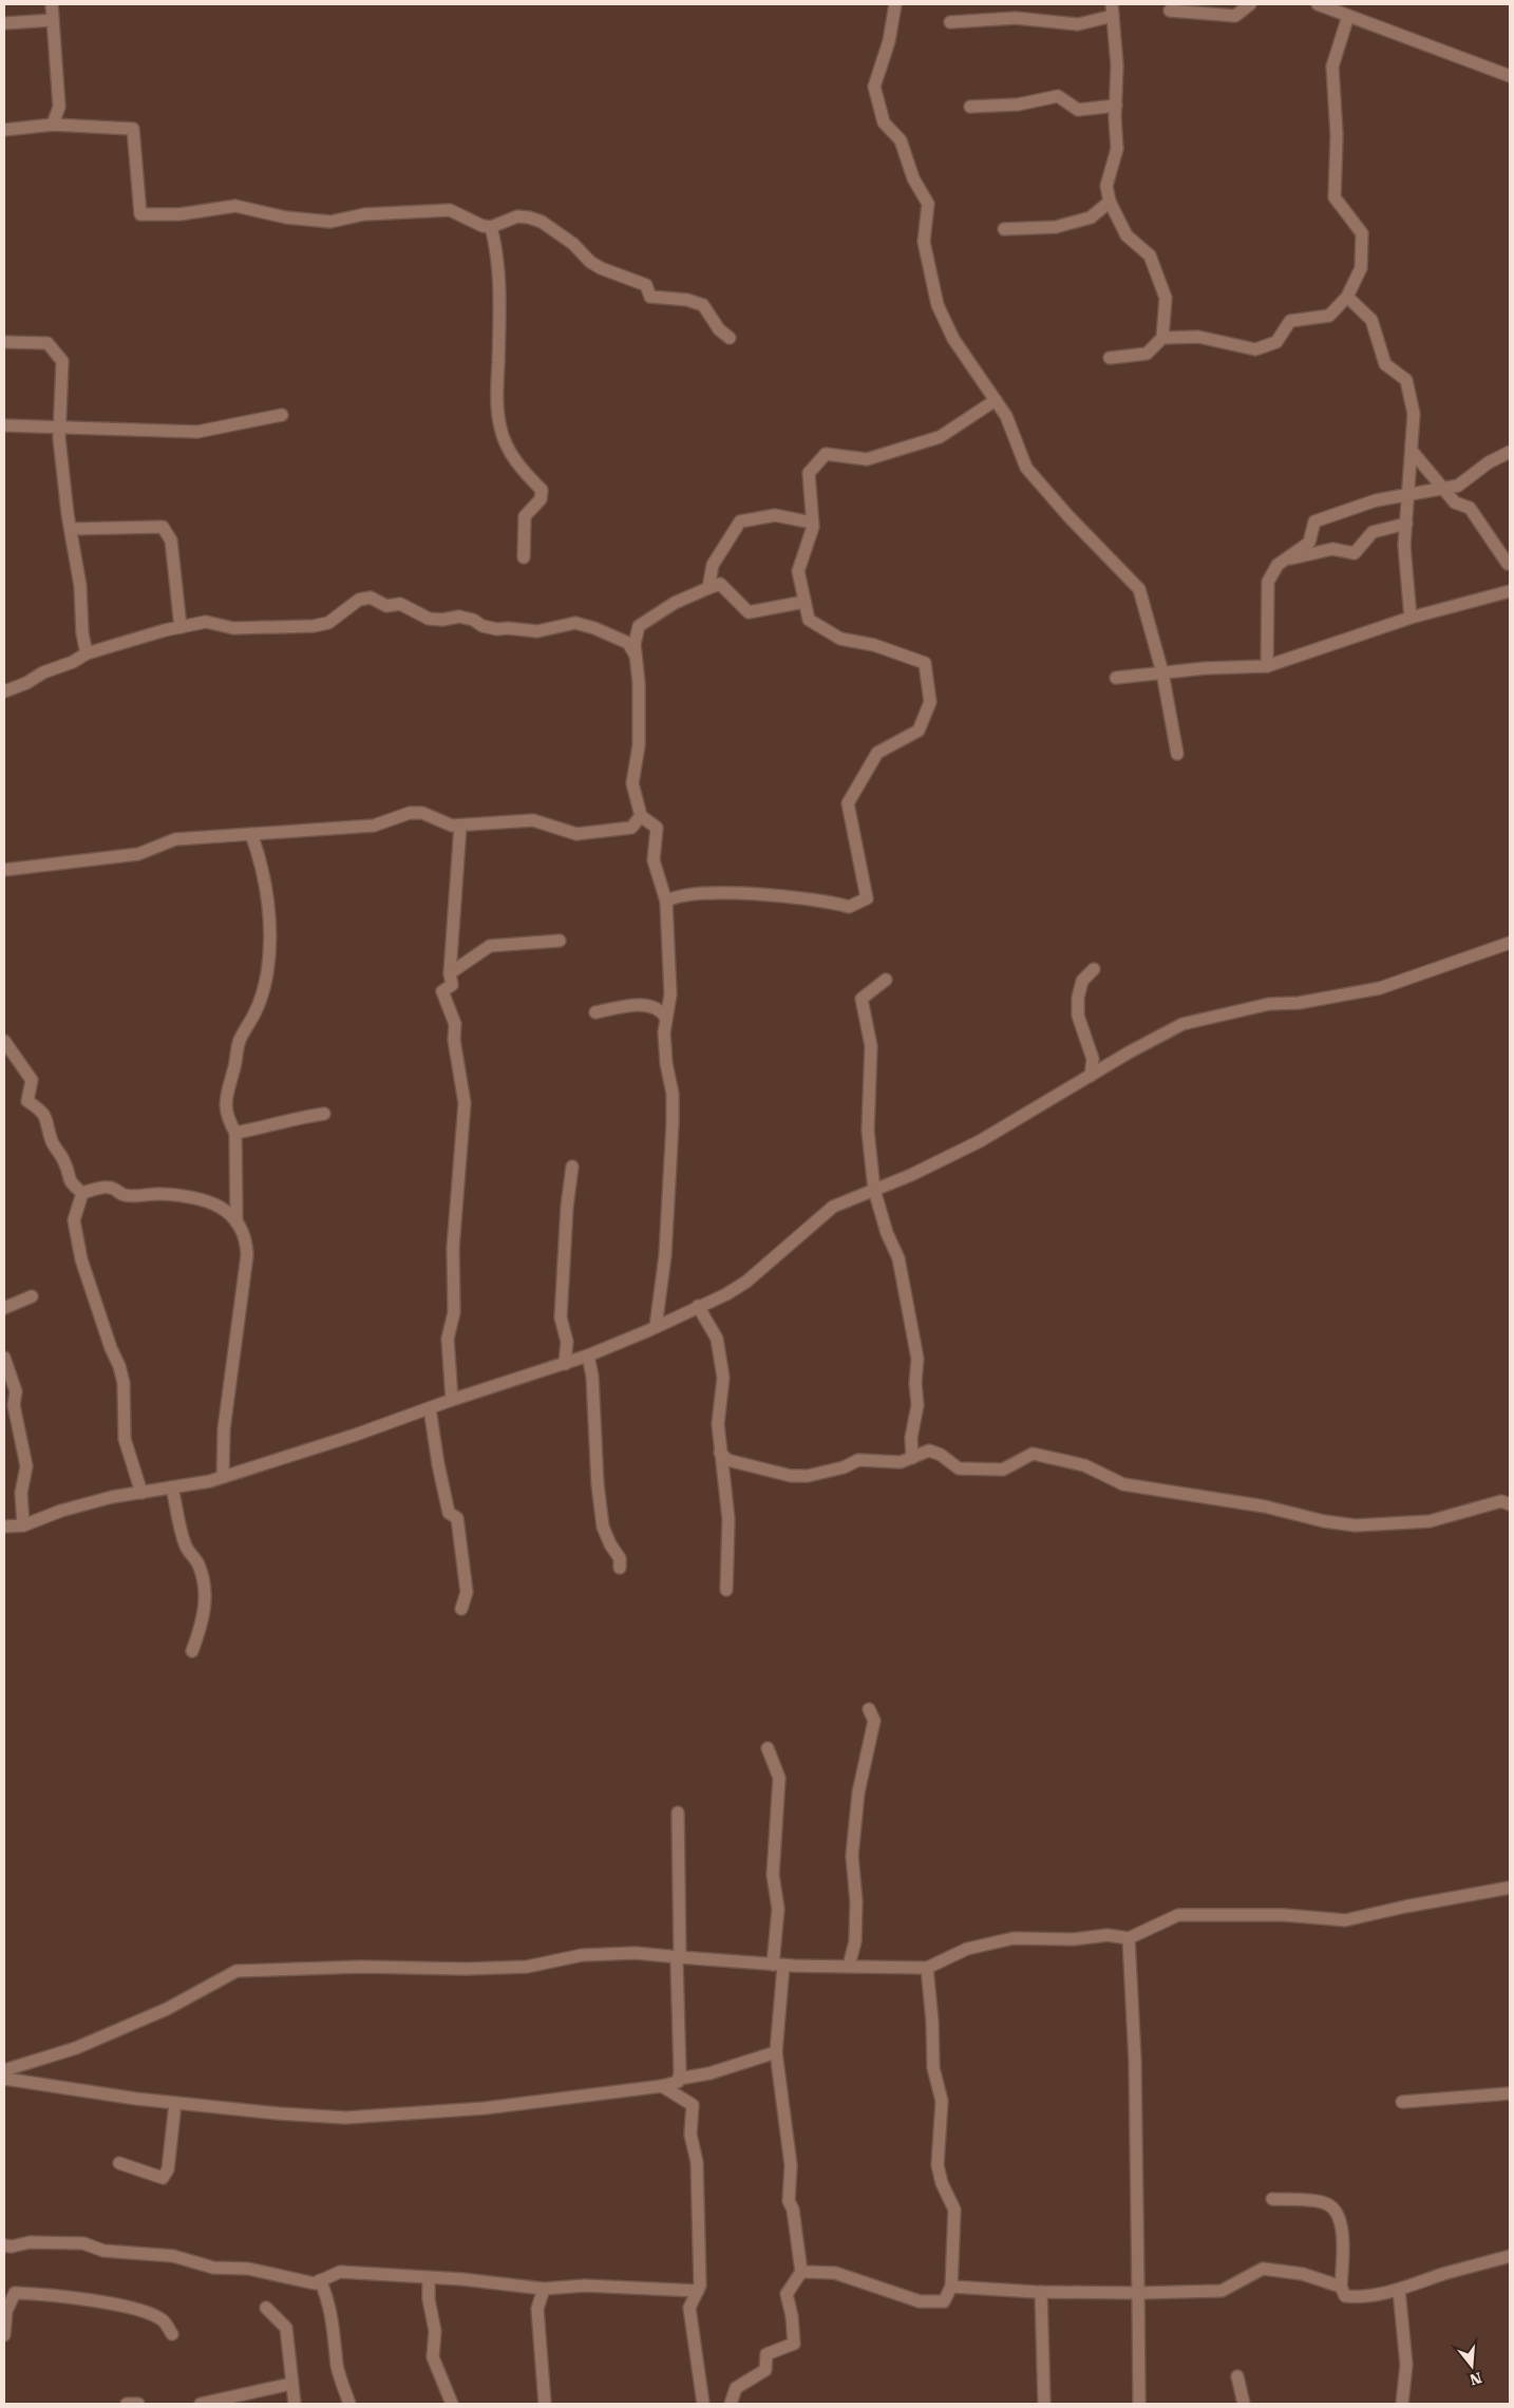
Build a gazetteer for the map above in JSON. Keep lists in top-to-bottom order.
{
  "north": "bottom"
}
